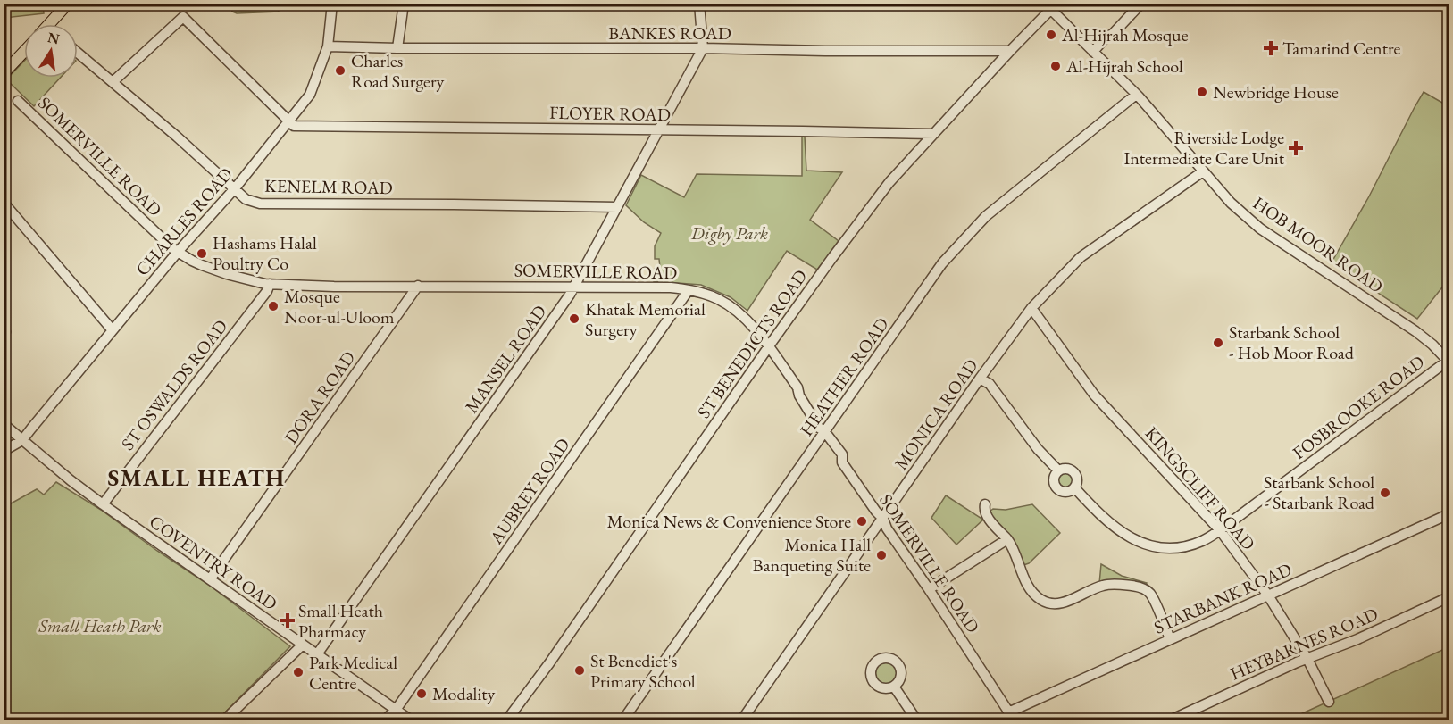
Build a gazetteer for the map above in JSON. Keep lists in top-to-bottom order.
{
  "streets": {
    "street": [
      "BANKES ROAD",
      "FLOYER ROAD",
      "SOMERVILLE ROAD",
      "KENELM ROAD",
      "CHARLES ROAD",
      "HOB MOOR ROAD",
      "ST BENEDICTS ROAD",
      "MANSEL ROAD",
      "HEATHER ROAD",
      "ST OSWALDS ROAD",
      "DORA ROAD",
      "FOSBROOKE ROAD",
      "MONICA ROAD",
      "KINGSCLIFF ROAD",
      "AUBREY ROAD",
      "COVENTRY ROAD",
      "STARBANK ROAD",
      "HEYBARNES ROAD"
    ]
  },
  "crossings": [
    ["BANKES ROAD", "CHARLES ROAD"],
    ["BANKES ROAD", "ST BENEDICTS ROAD"],
    ["BANKES ROAD", "MANSEL ROAD"],
    ["FLOYER ROAD", "CHARLES ROAD"],
    ["FLOYER ROAD", "ST BENEDICTS ROAD"],
    ["FLOYER ROAD", "MANSEL ROAD"],
    ["SOMERVILLE ROAD", "CHARLES ROAD"],
    ["SOMERVILLE ROAD", "ST BENEDICTS ROAD"],
    ["SOMERVILLE ROAD", "MANSEL ROAD"],
    ["SOMERVILLE ROAD", "HEATHER ROAD"],
    ["SOMERVILLE ROAD", "ST OSWALDS ROAD"],
    ["SOMERVILLE ROAD", "DORA ROAD"],
    ["SOMERVILLE ROAD", "MONICA ROAD"],
    ["SOMERVILLE ROAD", "AUBREY ROAD"],
    ["SOMERVILLE ROAD", "STARBANK ROAD"],
    ["KENELM ROAD", "CHARLES ROAD"],
    ["KENELM ROAD", "MANSEL ROAD"],
    ["CHARLES ROAD", "COVENTRY ROAD"],
    ["HOB MOOR ROAD", "ST BENEDICTS ROAD"],
    ["HOB MOOR ROAD", "HEATHER ROAD"],
    ["HOB MOOR ROAD", "FOSBROOKE ROAD"],
    ["HOB MOOR ROAD", "MONICA ROAD"],
    ["MANSEL ROAD", "COVENTRY ROAD"],
    ["ST OSWALDS ROAD", "COVENTRY ROAD"],
    ["DORA ROAD", "COVENTRY ROAD"],
    ["FOSBROOKE ROAD", "MONICA ROAD"],
    ["FOSBROOKE ROAD", "KINGSCLIFF ROAD"],
    ["MONICA ROAD", "KINGSCLIFF ROAD"],
    ["KINGSCLIFF ROAD", "STARBANK ROAD"],
    ["KINGSCLIFF ROAD", "HEYBARNES ROAD"],
    ["AUBREY ROAD", "COVENTRY ROAD"]
  ],
  "districts": ["SMALL HEATH"],
  "parks": ["Digby Park", "Small Heath Park"],
  "places": {
    "other": [
      "Al-Hijrah Mosque",
      "Al-Hijrah School",
      "Charles Road Surgery",
      "Newbridge House",
      "Hashams Halal Poultry Co",
      "Mosque Noor-ul-Uloom",
      "Khatak Memorial Surgery",
      "Starbank School - Hob Moor Road",
      "Starbank School - Starbank Road",
      "Monica News & Convenience Store",
      "Monica Hall Banqueting Suite",
      "St Benedict's Primary School",
      "Park Medical Centre",
      "Modality"
    ],
    "health": ["Tamarind Centre", "Riverside Lodge Intermediate Care Unit", "Small Heath Pharmacy"]
  },
  "north": "top"
}
